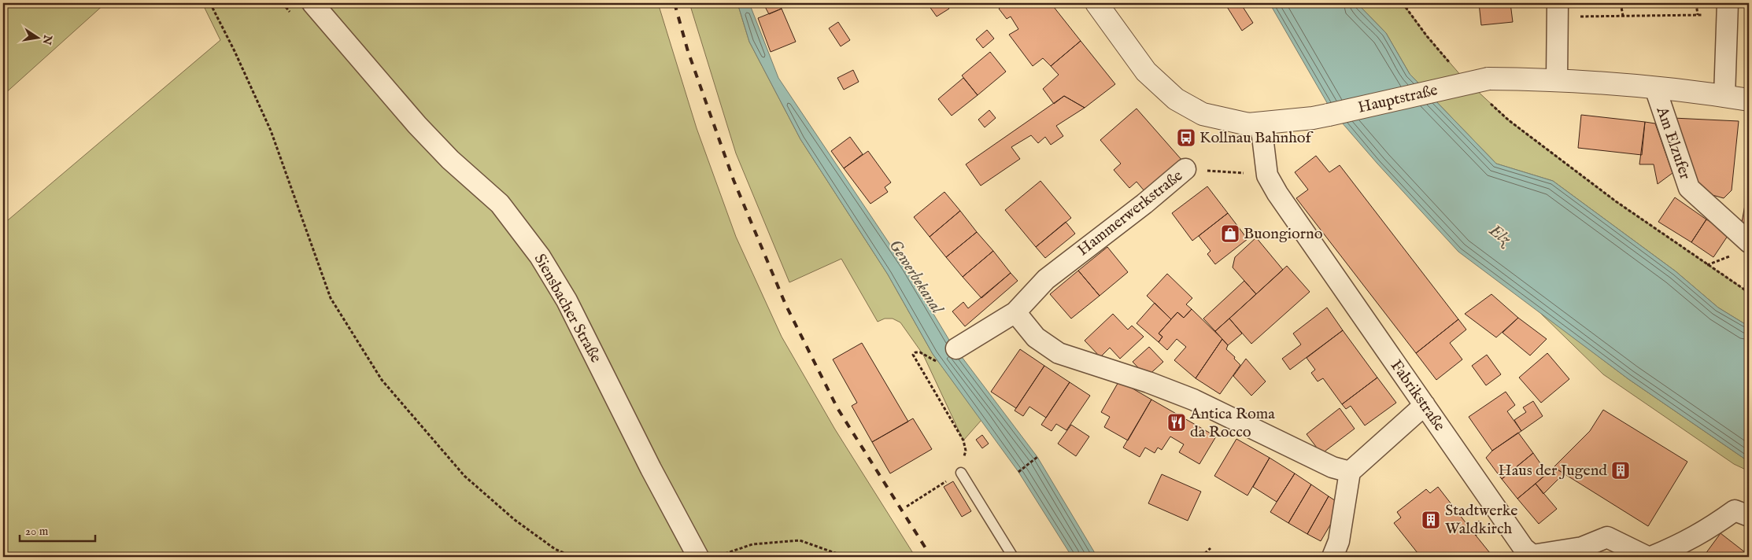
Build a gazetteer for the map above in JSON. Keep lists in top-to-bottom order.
{
  "streets": {
    "street": [
      "Hauptstraße",
      "Am Elzufer",
      "Hammerwerkstraße",
      "Siensbacher Straße",
      "Fabrikstraße"
    ]
  },
  "crossings": [
    ["Hauptstraße", "Am Elzufer"],
    ["Hauptstraße", "Fabrikstraße"],
    ["Hammerwerkstraße", "Fabrikstraße"]
  ],
  "water": ["Elz", "Gewerbekanal"],
  "places": {
    "bus stop": ["Kollnau Bahnhof"],
    "shop": ["Buongiorno"],
    "restaurant": ["Antica Roma da Rocco"],
    "building": ["Haus der Jugend", "Stadtwerke Waldkirch"]
  },
  "scale_bar": "20 m",
  "north": "right"
}
